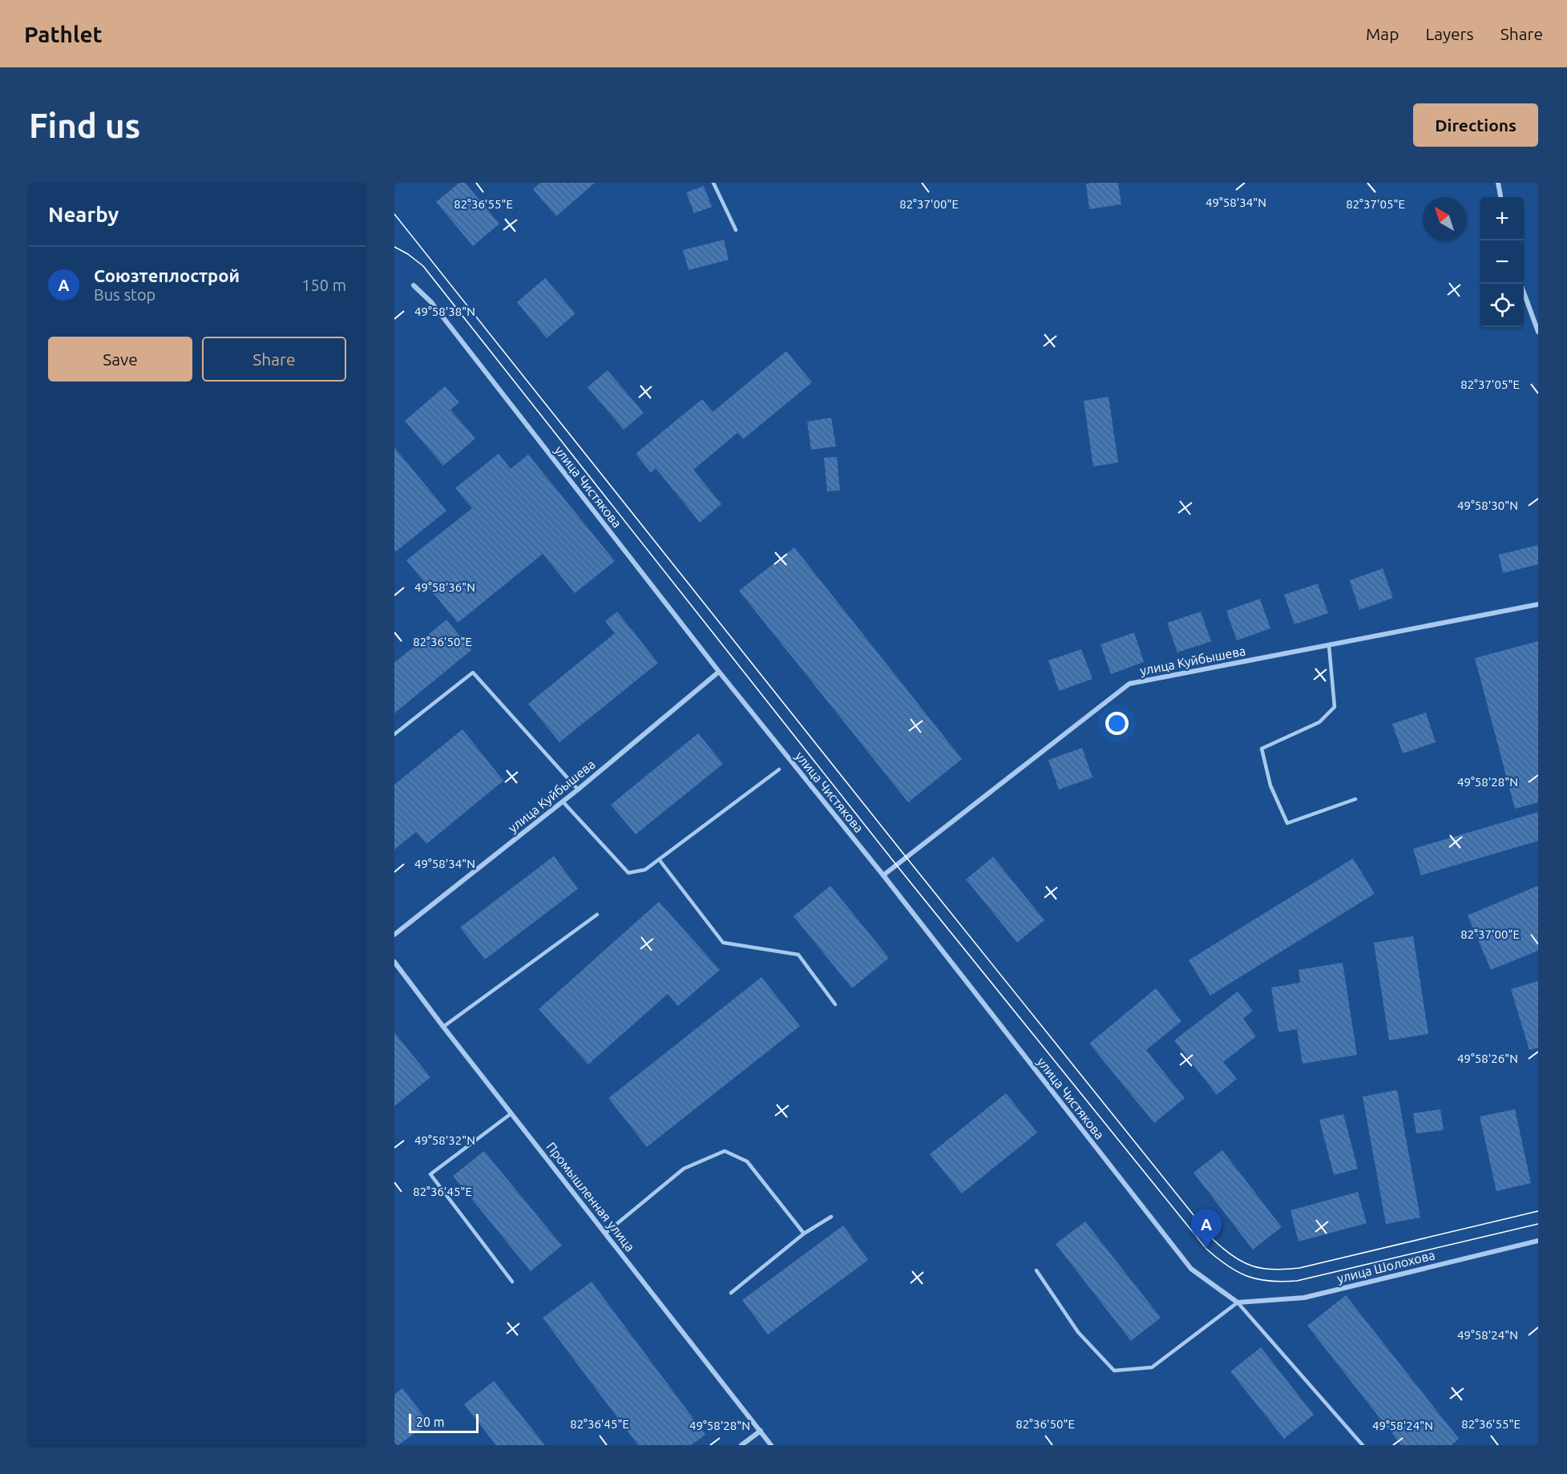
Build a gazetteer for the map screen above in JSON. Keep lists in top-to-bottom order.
{
  "streets": {
    "street": [
      "улица Чистякова",
      "улица Куйбышева",
      "Промышленная улица",
      "улица Шолохова"
    ]
  },
  "crossings": [
    ["улица Чистякова", "улица Куйбышева"],
    ["улица Чистякова", "улица Шолохова"]
  ],
  "scale_bar": "20 m",
  "north": "top left",
  "page": {
    "header": "Pathlet",
    "nav": ["Map", "Layers", "Share"],
    "buttons": [
      "Directions",
      ["Save", "Share"]
    ],
    "title": "Find us",
    "heading": "Nearby",
    "map_buttons": ["+", "−"],
    "list": [
      {
        "mark": "A",
        "name": "Союзтеплострой",
        "note": "Bus stop",
        "value": "150 m"
      }
    ],
    "pins": "A",
    "scale": "20 m"
  },
  "coordinates": [
    "49°58'34\"N",
    "82°37'00\"E",
    "82°36'55\"E",
    "82°37'05\"E",
    "49°58'38\"N",
    "49°58'30\"N",
    "49°58'36\"N",
    "82°36'50\"E",
    "49°58'28\"N",
    "49°58'26\"N",
    "49°58'32\"N",
    "82°36'45\"E",
    "49°58'24\"N"
  ]
}
